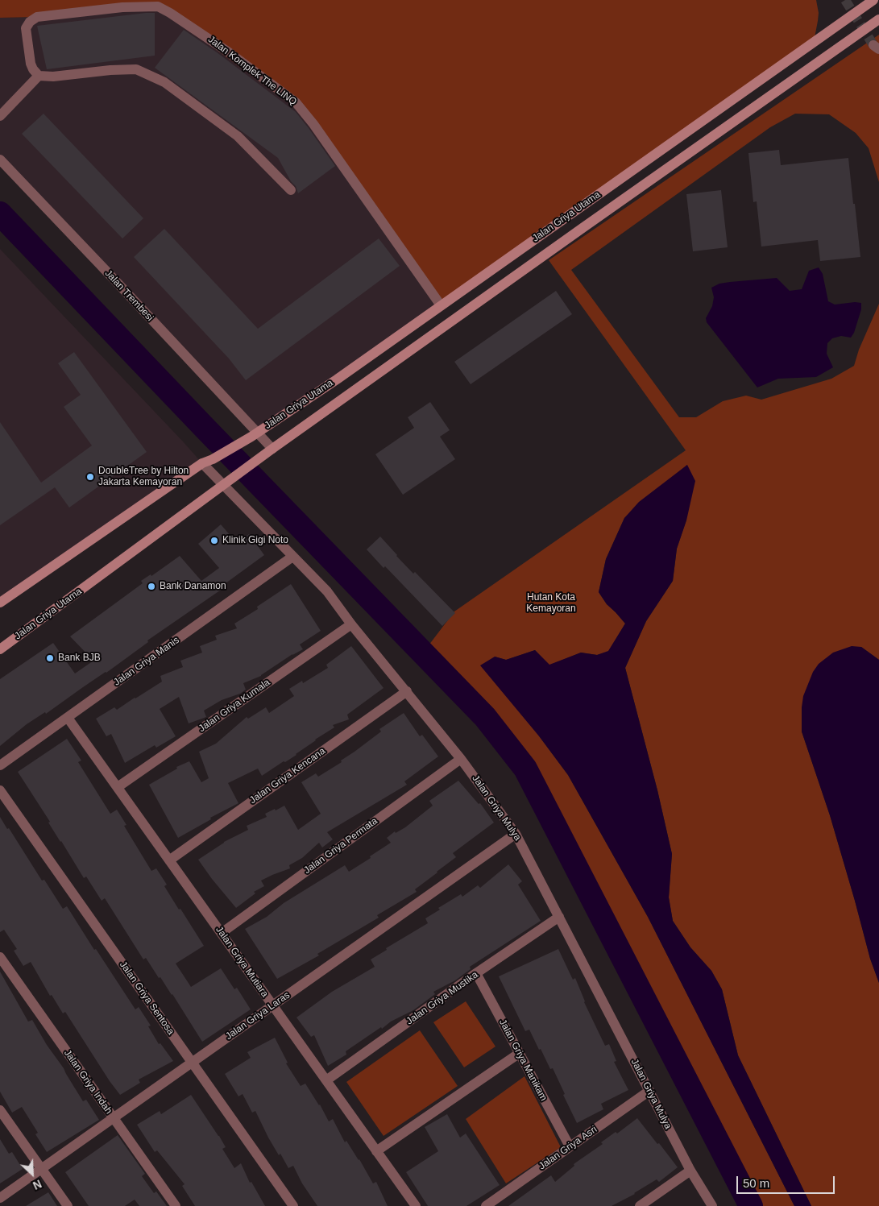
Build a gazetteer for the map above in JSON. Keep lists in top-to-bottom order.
{
  "streets": {
    "main road": ["Jalan Griya Utama"],
    "street": [
      "Jalan Komplek The LINQ",
      "Jalan Trembesi",
      "Jalan Griya Manis",
      "Jalan Griya Kumala",
      "Jalan Griya Kencana",
      "Jalan Griya Mulya",
      "Jalan Griya Permata",
      "Jalan Griya Mutiara",
      "Jalan Griya Sentosa",
      "Jalan Griya Mustika",
      "Jalan Griya Laras",
      "Jalan Griya Manikam",
      "Jalan Griya Indah",
      "Jalan Griya Asri"
    ]
  },
  "crossings": [
    ["Jalan Komplek The LINQ", "Jalan Griya Utama"],
    ["Jalan Griya Utama", "Jalan Trembesi"],
    ["Jalan Griya Utama", "Jalan Griya Mulya"],
    ["Jalan Griya Manis", "Jalan Griya Mulya"],
    ["Jalan Griya Manis", "Jalan Griya Mutiara"],
    ["Jalan Griya Kumala", "Jalan Griya Mulya"],
    ["Jalan Griya Kumala", "Jalan Griya Mutiara"],
    ["Jalan Griya Kencana", "Jalan Griya Mulya"],
    ["Jalan Griya Kencana", "Jalan Griya Mutiara"],
    ["Jalan Griya Mulya", "Jalan Griya Permata"],
    ["Jalan Griya Mulya", "Jalan Griya Mustika"],
    ["Jalan Griya Mulya", "Jalan Griya Laras"],
    ["Jalan Griya Mulya", "Jalan Griya Asri"],
    ["Jalan Griya Permata", "Jalan Griya Mutiara"],
    ["Jalan Griya Mutiara", "Jalan Griya Mustika"],
    ["Jalan Griya Mutiara", "Jalan Griya Laras"],
    ["Jalan Griya Sentosa", "Jalan Griya Laras"],
    ["Jalan Griya Mustika", "Jalan Griya Manikam"],
    ["Jalan Griya Laras", "Jalan Griya Indah"],
    ["Jalan Griya Manikam", "Jalan Griya Asri"]
  ],
  "parks": ["Hutan Kota Kemayoran"],
  "places": [
    "DoubleTree by Hilton Jakarta Kemayoran",
    "Klinik Gigi Noto",
    "Bank Danamon",
    "Bank BJB"
  ],
  "scale_bar": "50 m",
  "north": "bottom right"
}
